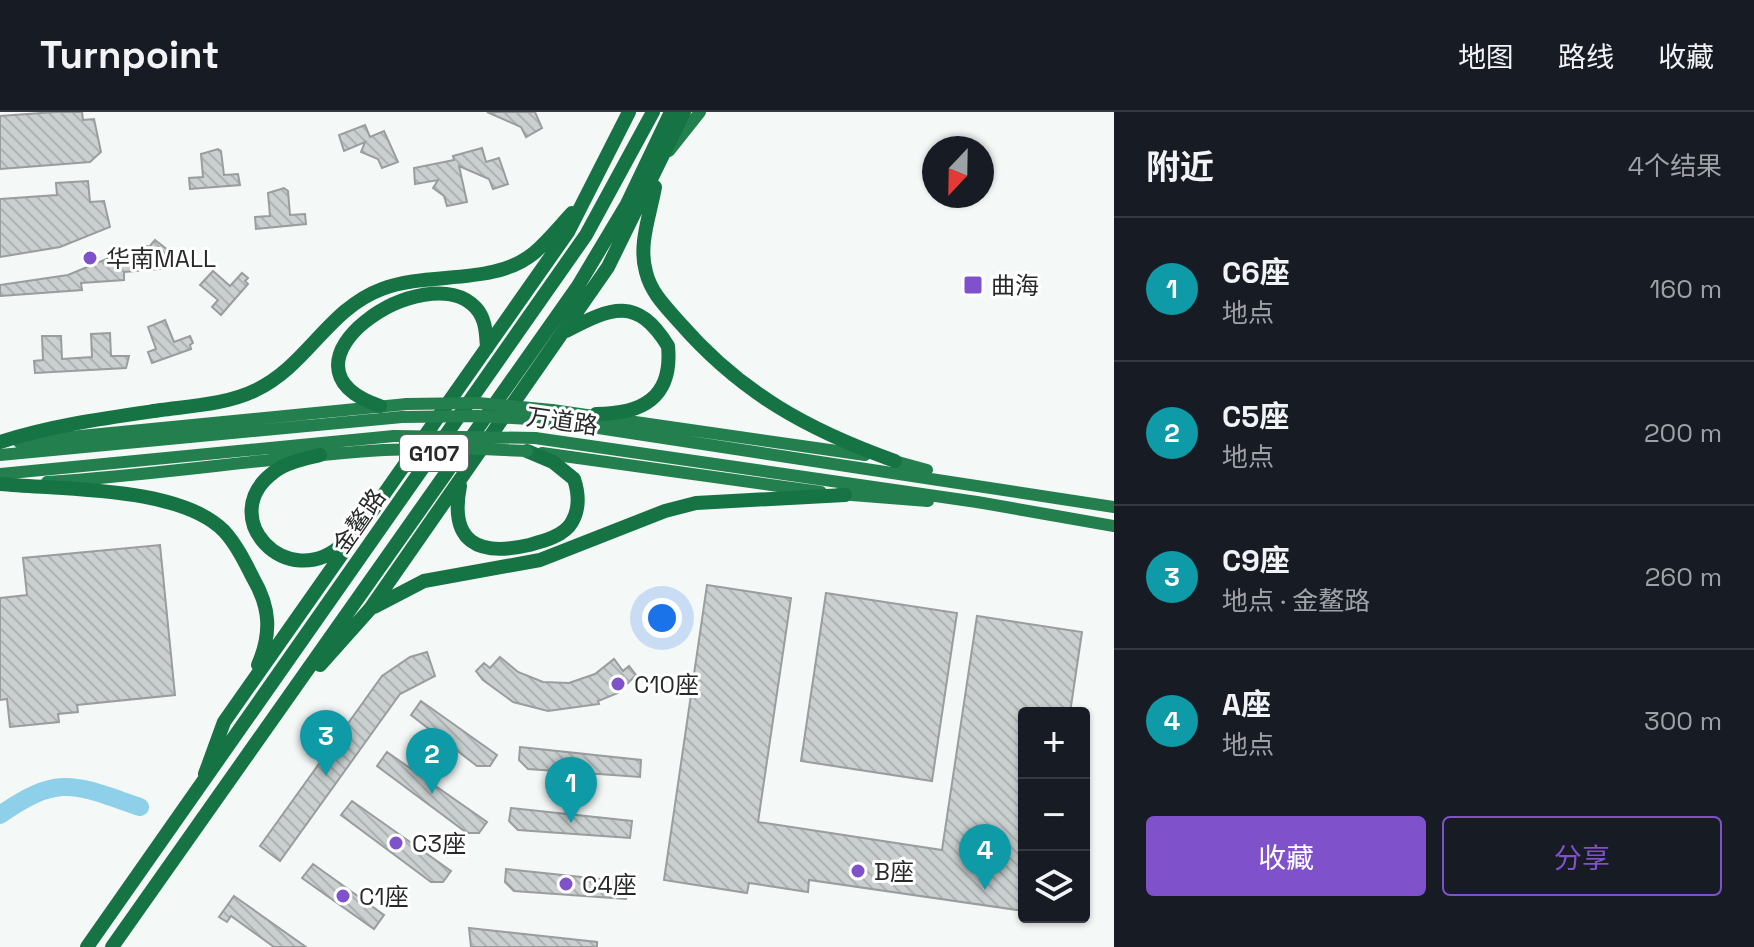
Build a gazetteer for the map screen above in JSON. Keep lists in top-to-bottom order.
{
  "streets": {
    "highway": ["G107", "金鳌路"],
    "main road": ["万道路"]
  },
  "places": {
    "other": [
      "华南MALL",
      "C10座",
      "C3座",
      "B座",
      "C4座",
      "C1座"
    ],
    "transit": ["曲海"]
  },
  "north": "bottom",
  "page": {
    "header": "Turnpoint",
    "nav": ["地图", "路线", "收藏"],
    "heading": ["附近", "4个结果"],
    "list": [
      {
        "mark": "1",
        "name": "C6座",
        "note": "地点",
        "value": "160 m"
      },
      {
        "mark": "2",
        "name": "C5座",
        "note": "地点",
        "value": "200 m"
      },
      {
        "mark": "3",
        "name": "C9座",
        "note": "地点 · 金鳌路",
        "value": "260 m"
      },
      {
        "mark": "4",
        "name": "A座",
        "note": "地点",
        "value": "300 m"
      }
    ],
    "map_buttons": ["+", "−"],
    "pins": [
      "3",
      "2",
      "1",
      "4"
    ],
    "buttons": ["收藏", "分享"]
  }
}
